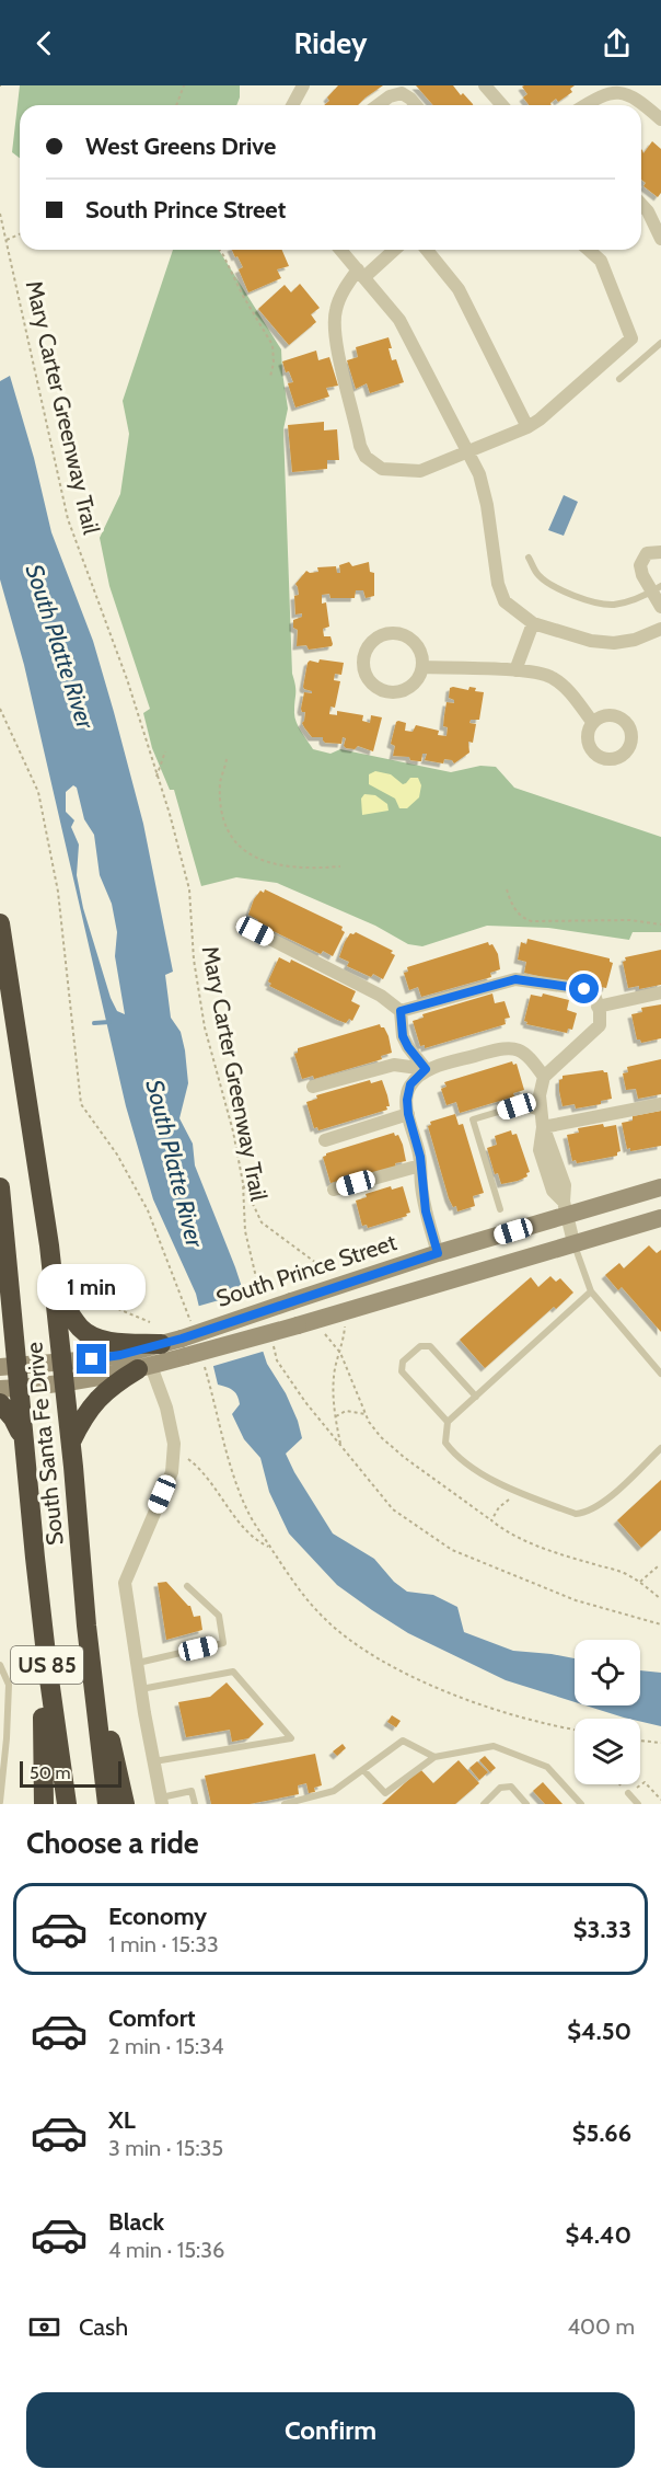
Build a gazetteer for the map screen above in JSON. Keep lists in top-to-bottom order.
{
  "streets": {
    "highway": ["South Santa Fe Drive", "US 85"],
    "street": ["South Prince Street"],
    "path": ["Mary Carter Greenway Trail"]
  },
  "crossings": [
    ["South Prince Street", "South Santa Fe Drive"]
  ],
  "water": ["South Platte River"],
  "scale_bar": "50 m",
  "page": {
    "header": "Ridey",
    "banner": ["West Greens Drive", "South Prince Street"],
    "bubble": "1 min",
    "scale": "50 m",
    "heading": "Choose a ride",
    "list": [
      {
        "name": "Economy",
        "note": "1 min · 15:33",
        "value": "$3.33"
      },
      {
        "name": "Comfort",
        "note": "2 min · 15:34",
        "value": "$4.50"
      },
      {
        "name": "XL",
        "note": "3 min · 15:35",
        "value": "$5.66"
      },
      {
        "name": "Black",
        "note": "4 min · 15:36",
        "value": "$4.40"
      }
    ],
    "pay": ["Cash", "400 m"],
    "buttons": "Confirm"
  }
}
